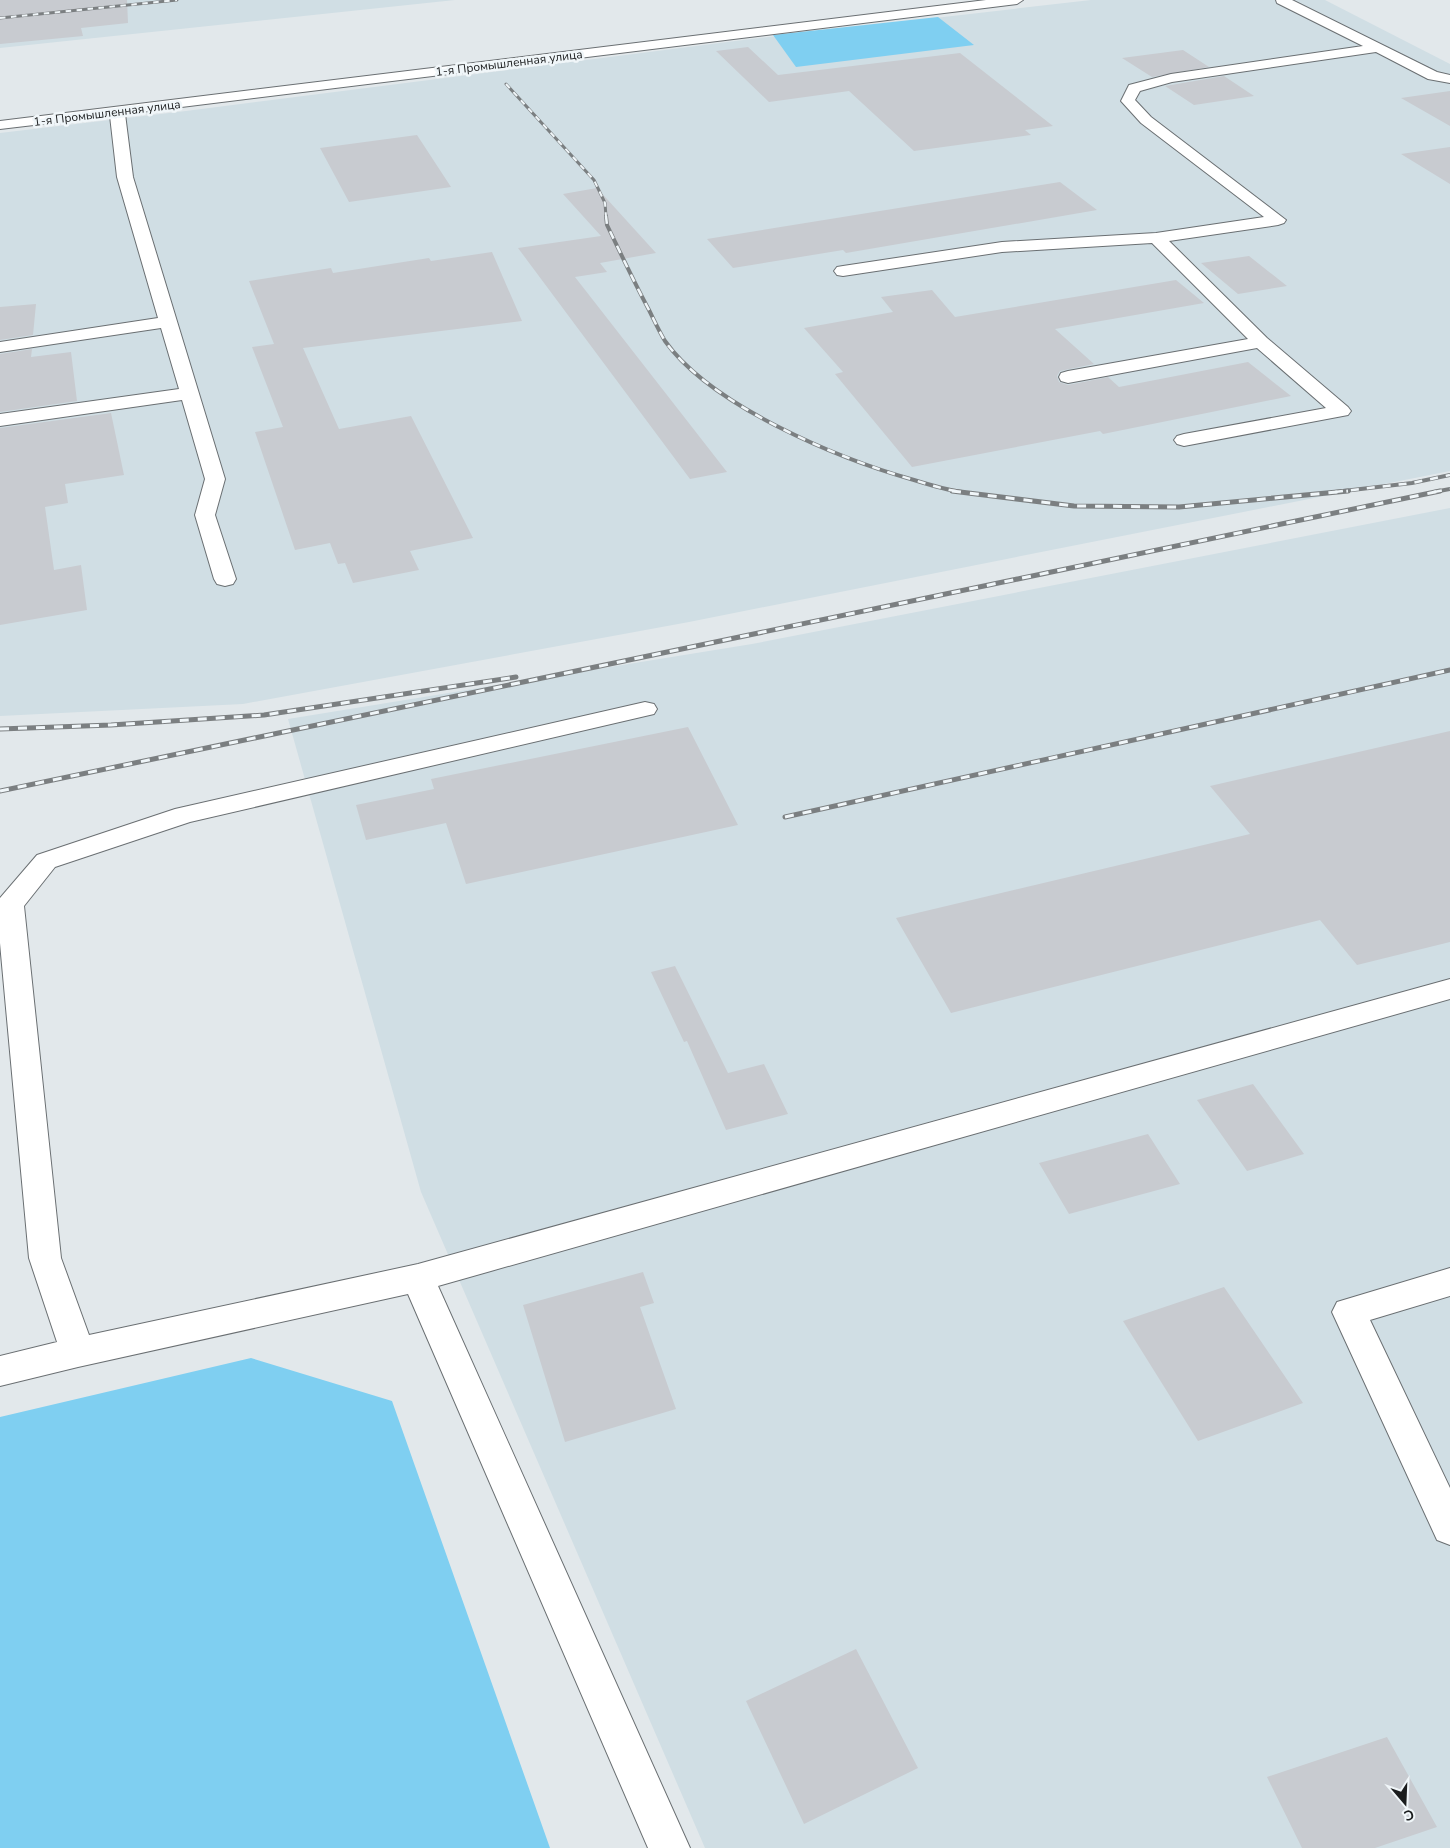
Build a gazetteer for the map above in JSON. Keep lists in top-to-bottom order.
{
  "streets": {
    "street": ["1-я Промышленная улица"]
  },
  "north": "bottom"
}
